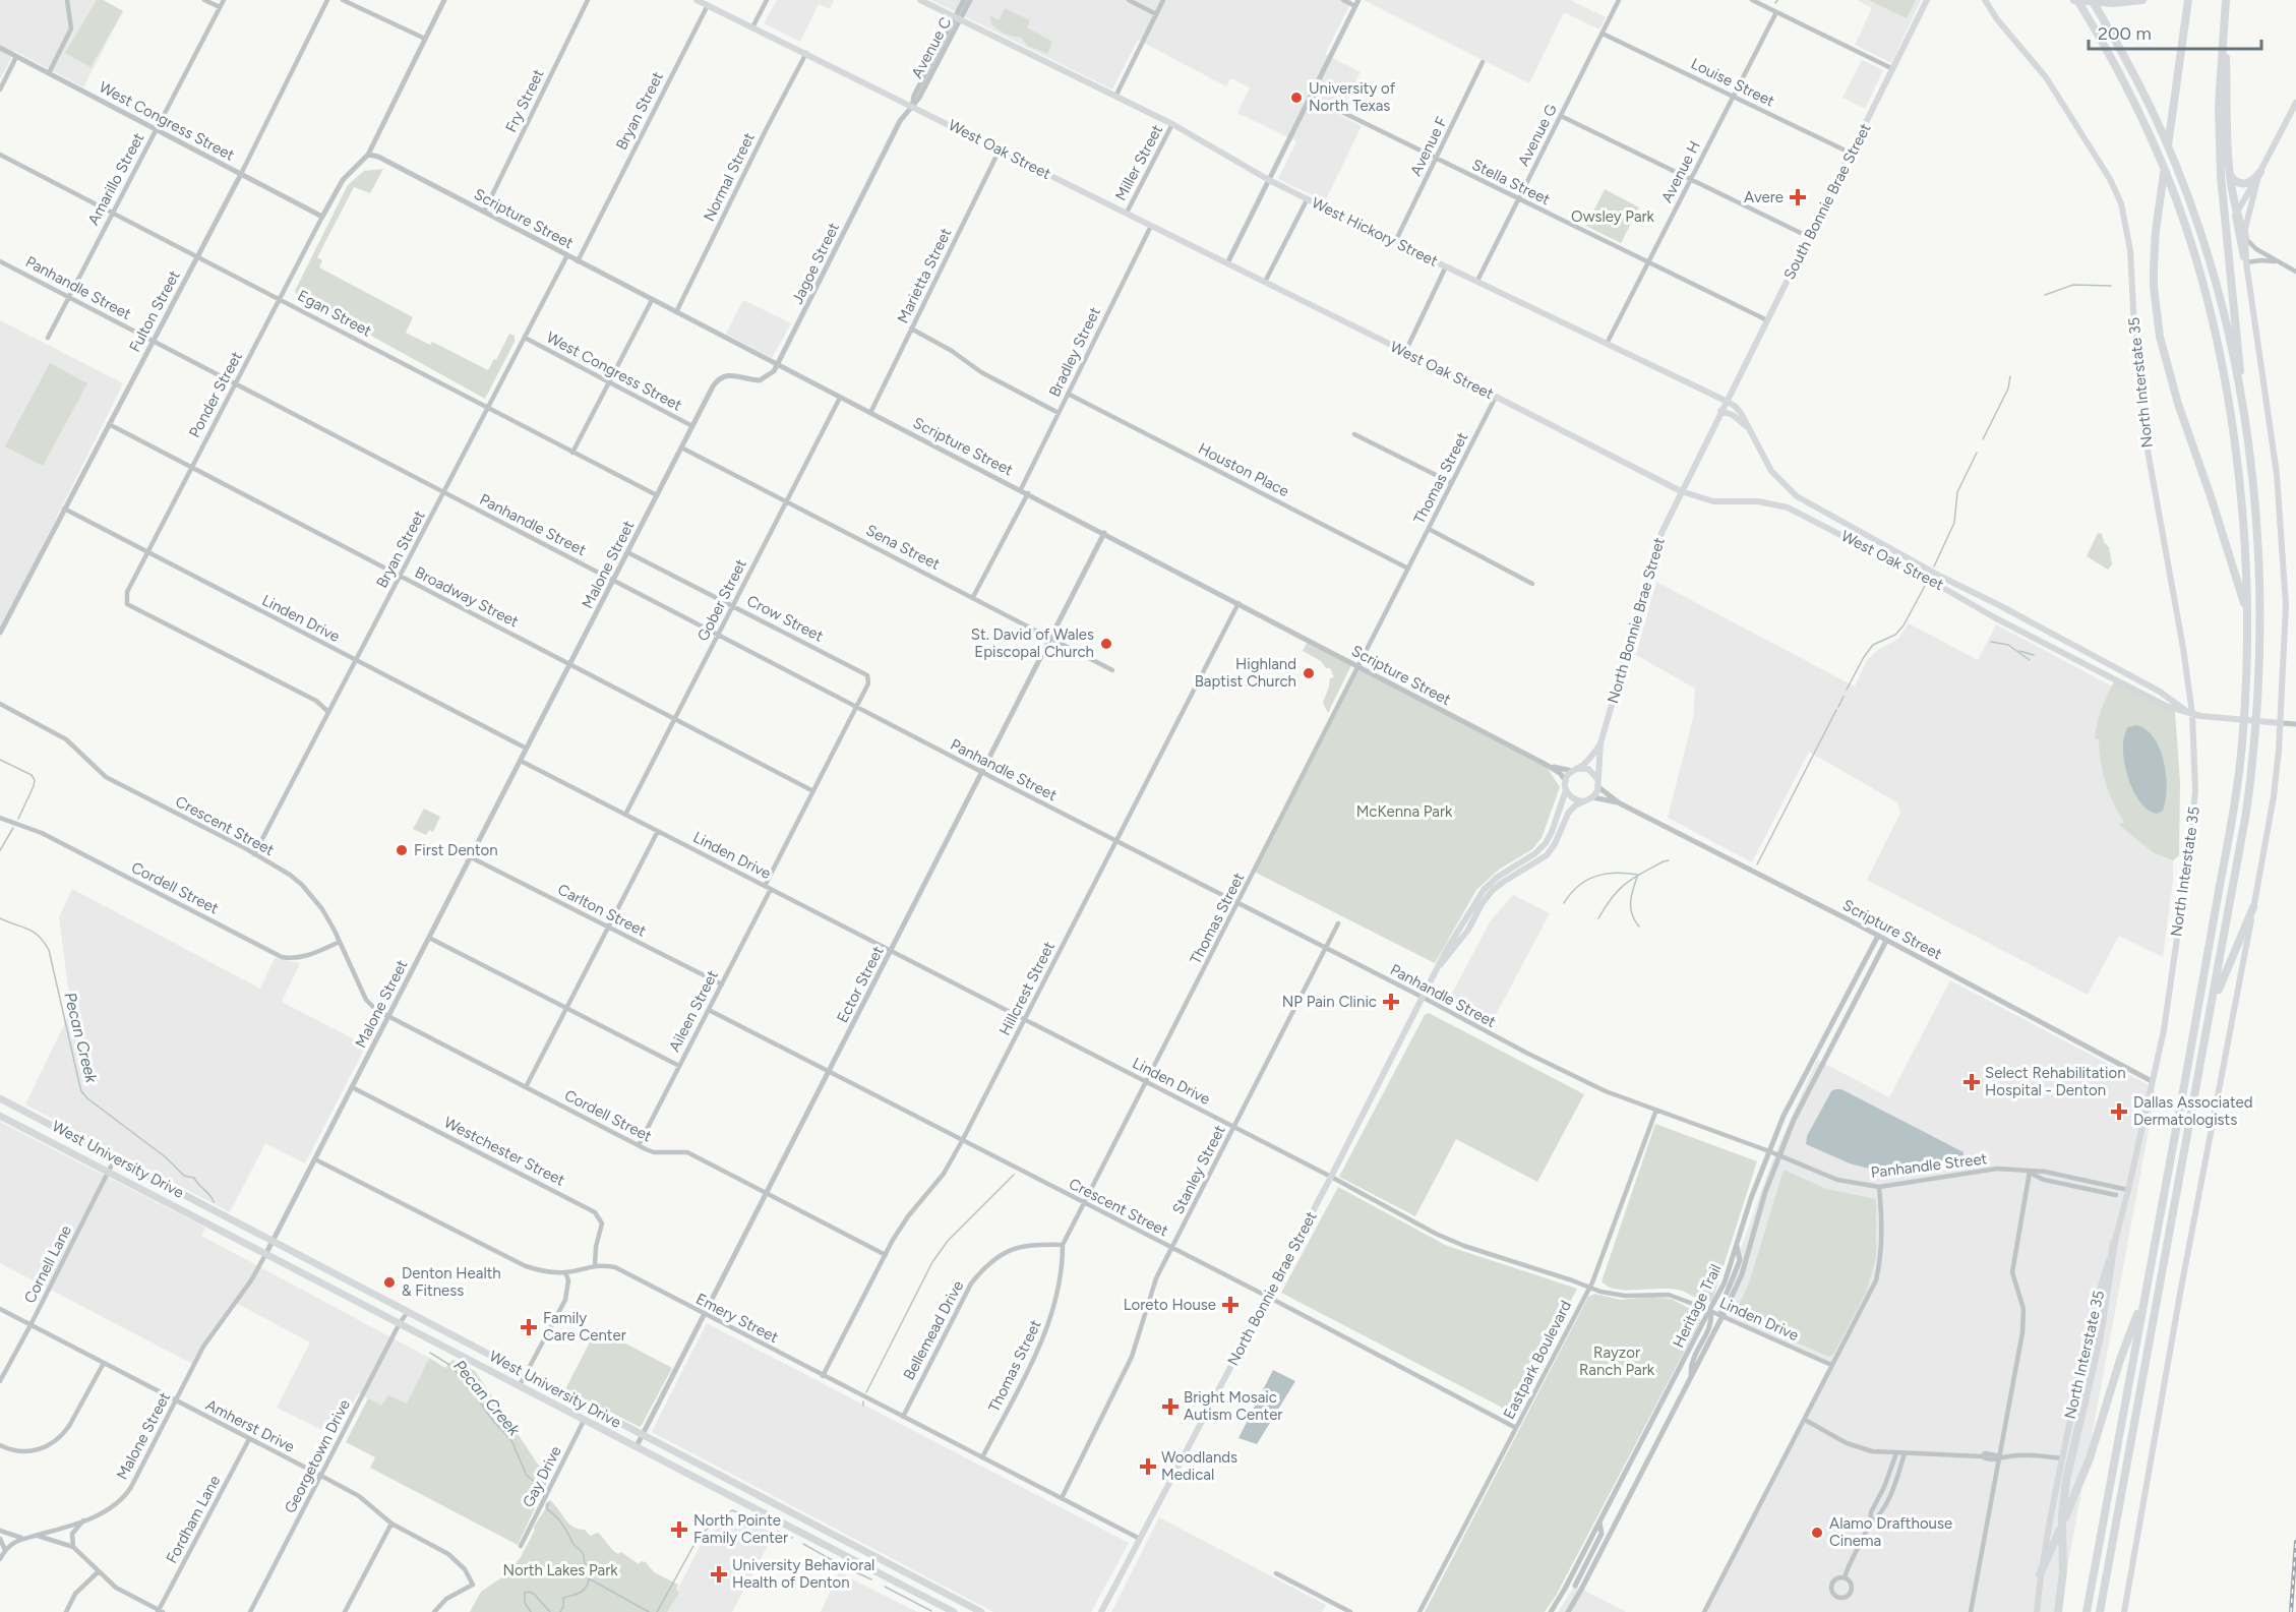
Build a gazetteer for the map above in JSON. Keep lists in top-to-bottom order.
{
  "streets": {
    "main road": [
      "West Oak Street",
      "South Bonnie Brae Street",
      "West Hickory Street",
      "North Interstate 35",
      "North Bonnie Brae Street",
      "West University Drive"
    ],
    "street": [
      "Avenue C",
      "Louise Street",
      "Fry Street",
      "Bryan Street",
      "West Congress Street",
      "Avenue G",
      "Avenue F",
      "Miller Street",
      "Avenue H",
      "Normal Street",
      "Amarillo Street",
      "Stella Street",
      "Scripture Street",
      "Jagoe Street",
      "Marietta Street",
      "Panhandle Street",
      "Fulton Street",
      "Egan Street",
      "Bradley Street",
      "Ponder Street",
      "Houston Place",
      "Thomas Street",
      "Sena Street",
      "Malone Street",
      "Broadway Street",
      "Gober Street",
      "Linden Drive",
      "Crow Street",
      "Crescent Street",
      "Cordell Street",
      "Carlton Street",
      "Ector Street",
      "Hillcrest Street",
      "Aileen Street",
      "Westchester Street",
      "Stanley Street",
      "Cornell Lane",
      "Heritage Trail",
      "Emery Street",
      "Bellemead Drive",
      "Eastpark Boulevard",
      "Amherst Drive",
      "Georgetown Drive",
      "Gay Drive",
      "Fordham Lane"
    ]
  },
  "crossings": [
    ["Avenue C", "West Hickory Street"],
    ["Avenue C", "Jagoe Street"],
    ["Louise Street", "Avenue G"],
    ["Louise Street", "Avenue H"],
    ["Louise Street", "South Bonnie Brae Street"],
    ["Fry Street", "Scripture Street"],
    ["Bryan Street", "West Congress Street"],
    ["Bryan Street", "West Oak Street"],
    ["Bryan Street", "Scripture Street"],
    ["Bryan Street", "Panhandle Street"],
    ["Bryan Street", "Egan Street"],
    ["Bryan Street", "Ponder Street"],
    ["Bryan Street", "Broadway Street"],
    ["Bryan Street", "Linden Drive"],
    ["Bryan Street", "Crescent Street"],
    ["West Congress Street", "Amarillo Street"],
    ["West Congress Street", "Fulton Street"],
    ["West Congress Street", "Ponder Street"],
    ["West Congress Street", "Malone Street"],
    ["Avenue G", "Stella Street"],
    ["Avenue G", "West Hickory Street"],
    ["Avenue F", "Stella Street"],
    ["Avenue F", "West Hickory Street"],
    ["West Oak Street", "Miller Street"],
    ["West Oak Street", "Normal Street"],
    ["West Oak Street", "West Hickory Street"],
    ["West Oak Street", "Jagoe Street"],
    ["West Oak Street", "Marietta Street"],
    ["West Oak Street", "Bradley Street"],
    ["West Oak Street", "North Interstate 35"],
    ["West Oak Street", "Thomas Street"],
    ["West Oak Street", "North Bonnie Brae Street"],
    ["Miller Street", "West Hickory Street"],
    ["Avenue H", "Stella Street"],
    ["Avenue H", "West Hickory Street"],
    ["Normal Street", "Scripture Street"],
    ["Amarillo Street", "Panhandle Street"],
    ["Amarillo Street", "Egan Street"],
    ["Stella Street", "South Bonnie Brae Street"],
    ["South Bonnie Brae Street", "West Hickory Street"],
    ["South Bonnie Brae Street", "North Bonnie Brae Street"],
    ["Scripture Street", "Jagoe Street"],
    ["Scripture Street", "Marietta Street"],
    ["Scripture Street", "Bradley Street"],
    ["Scripture Street", "North Interstate 35"],
    ["Scripture Street", "Ponder Street"],
    ["Scripture Street", "Thomas Street"],
    ["Scripture Street", "Malone Street"],
    ["Scripture Street", "Gober Street"],
    ["Scripture Street", "North Bonnie Brae Street"],
    ["Scripture Street", "Ector Street"],
    ["Scripture Street", "Hillcrest Street"],
    ["Scripture Street", "Heritage Trail"],
    ["West Hickory Street", "Jagoe Street"],
    ["West Hickory Street", "North Bonnie Brae Street"],
    ["Jagoe Street", "Malone Street"],
    ["Panhandle Street", "Fulton Street"],
    ["Panhandle Street", "North Interstate 35"],
    ["Panhandle Street", "Ponder Street"],
    ["Panhandle Street", "Thomas Street"],
    ["Panhandle Street", "Malone Street"],
    ["Panhandle Street", "Gober Street"],
    ["Panhandle Street", "Crow Street"],
    ["Panhandle Street", "North Bonnie Brae Street"],
    ["Panhandle Street", "Ector Street"],
    ["Panhandle Street", "Hillcrest Street"],
    ["Panhandle Street", "Stanley Street"],
    ["Panhandle Street", "Heritage Trail"],
    ["Panhandle Street", "Eastpark Boulevard"],
    ["Fulton Street", "Egan Street"],
    ["Fulton Street", "Broadway Street"],
    ["Fulton Street", "Linden Drive"],
    ["Egan Street", "Ponder Street"],
    ["Egan Street", "Malone Street"],
    ["Bradley Street", "Houston Place"],
    ["Ponder Street", "Broadway Street"],
    ["Ponder Street", "Linden Drive"],
    ["Houston Place", "Thomas Street"],
    ["Thomas Street", "Linden Drive"],
    ["Thomas Street", "Crescent Street"],
    ["Thomas Street", "Emery Street"],
    ["Thomas Street", "Bellemead Drive"],
    ["Sena Street", "Malone Street"],
    ["Sena Street", "Gober Street"],
    ["Sena Street", "Ector Street"],
    ["Malone Street", "Broadway Street"],
    ["Malone Street", "Linden Drive"],
    ["Malone Street", "Crow Street"],
    ["Malone Street", "Crescent Street"],
    ["Malone Street", "Cordell Street"],
    ["Malone Street", "Carlton Street"],
    ["Malone Street", "Westchester Street"],
    ["Malone Street", "West University Drive"],
    ["Malone Street", "Emery Street"],
    ["Malone Street", "Amherst Drive"],
    ["Broadway Street", "Gober Street"],
    ["Gober Street", "Linden Drive"],
    ["Gober Street", "Crow Street"],
    ["Linden Drive", "North Bonnie Brae Street"],
    ["Linden Drive", "Ector Street"],
    ["Linden Drive", "Hillcrest Street"],
    ["Linden Drive", "Aileen Street"],
    ["Linden Drive", "Stanley Street"],
    ["Linden Drive", "Heritage Trail"],
    ["Linden Drive", "Eastpark Boulevard"],
    ["North Bonnie Brae Street", "Crescent Street"],
    ["North Bonnie Brae Street", "Emery Street"],
    ["Crescent Street", "Cordell Street"],
    ["Crescent Street", "Ector Street"],
    ["Crescent Street", "Hillcrest Street"],
    ["Crescent Street", "Aileen Street"],
    ["Crescent Street", "Stanley Street"],
    ["Crescent Street", "Eastpark Boulevard"],
    ["Cordell Street", "Ector Street"],
    ["Cordell Street", "Hillcrest Street"],
    ["Cordell Street", "Aileen Street"],
    ["Carlton Street", "Aileen Street"],
    ["Ector Street", "West University Drive"],
    ["Ector Street", "Emery Street"],
    ["Hillcrest Street", "Emery Street"],
    ["Westchester Street", "Emery Street"],
    ["West University Drive", "Cornell Lane"],
    ["West University Drive", "Georgetown Drive"],
    ["West University Drive", "Gay Drive"],
    ["Stanley Street", "Emery Street"],
    ["Cornell Lane", "Amherst Drive"],
    ["Emery Street", "Bellemead Drive"],
    ["Amherst Drive", "Georgetown Drive"],
    ["Amherst Drive", "Fordham Lane"]
  ],
  "water": ["Pecan Creek"],
  "parks": [
    "Owsley Park",
    "McKenna Park",
    "Rayzor Ranch Park",
    "North Lakes Park"
  ],
  "places": {
    "other": [
      "University of North Texas",
      "St. David of Wales Episcopal Church",
      "Highland Baptist Church",
      "First Denton",
      "Denton Health & Fitness",
      "Alamo Drafthouse Cinema"
    ],
    "health": [
      "Avere",
      "NP Pain Clinic",
      "Select Rehabilitation Hospital - Denton",
      "Dallas Associated Dermatologists",
      "Loreto House",
      "Family Care Center",
      "Bright Mosaic Autism Center",
      "Woodlands Medical",
      "North Pointe Family Center",
      "University Behavioral Health of Denton"
    ]
  },
  "scale_bar": "200 m"
}
